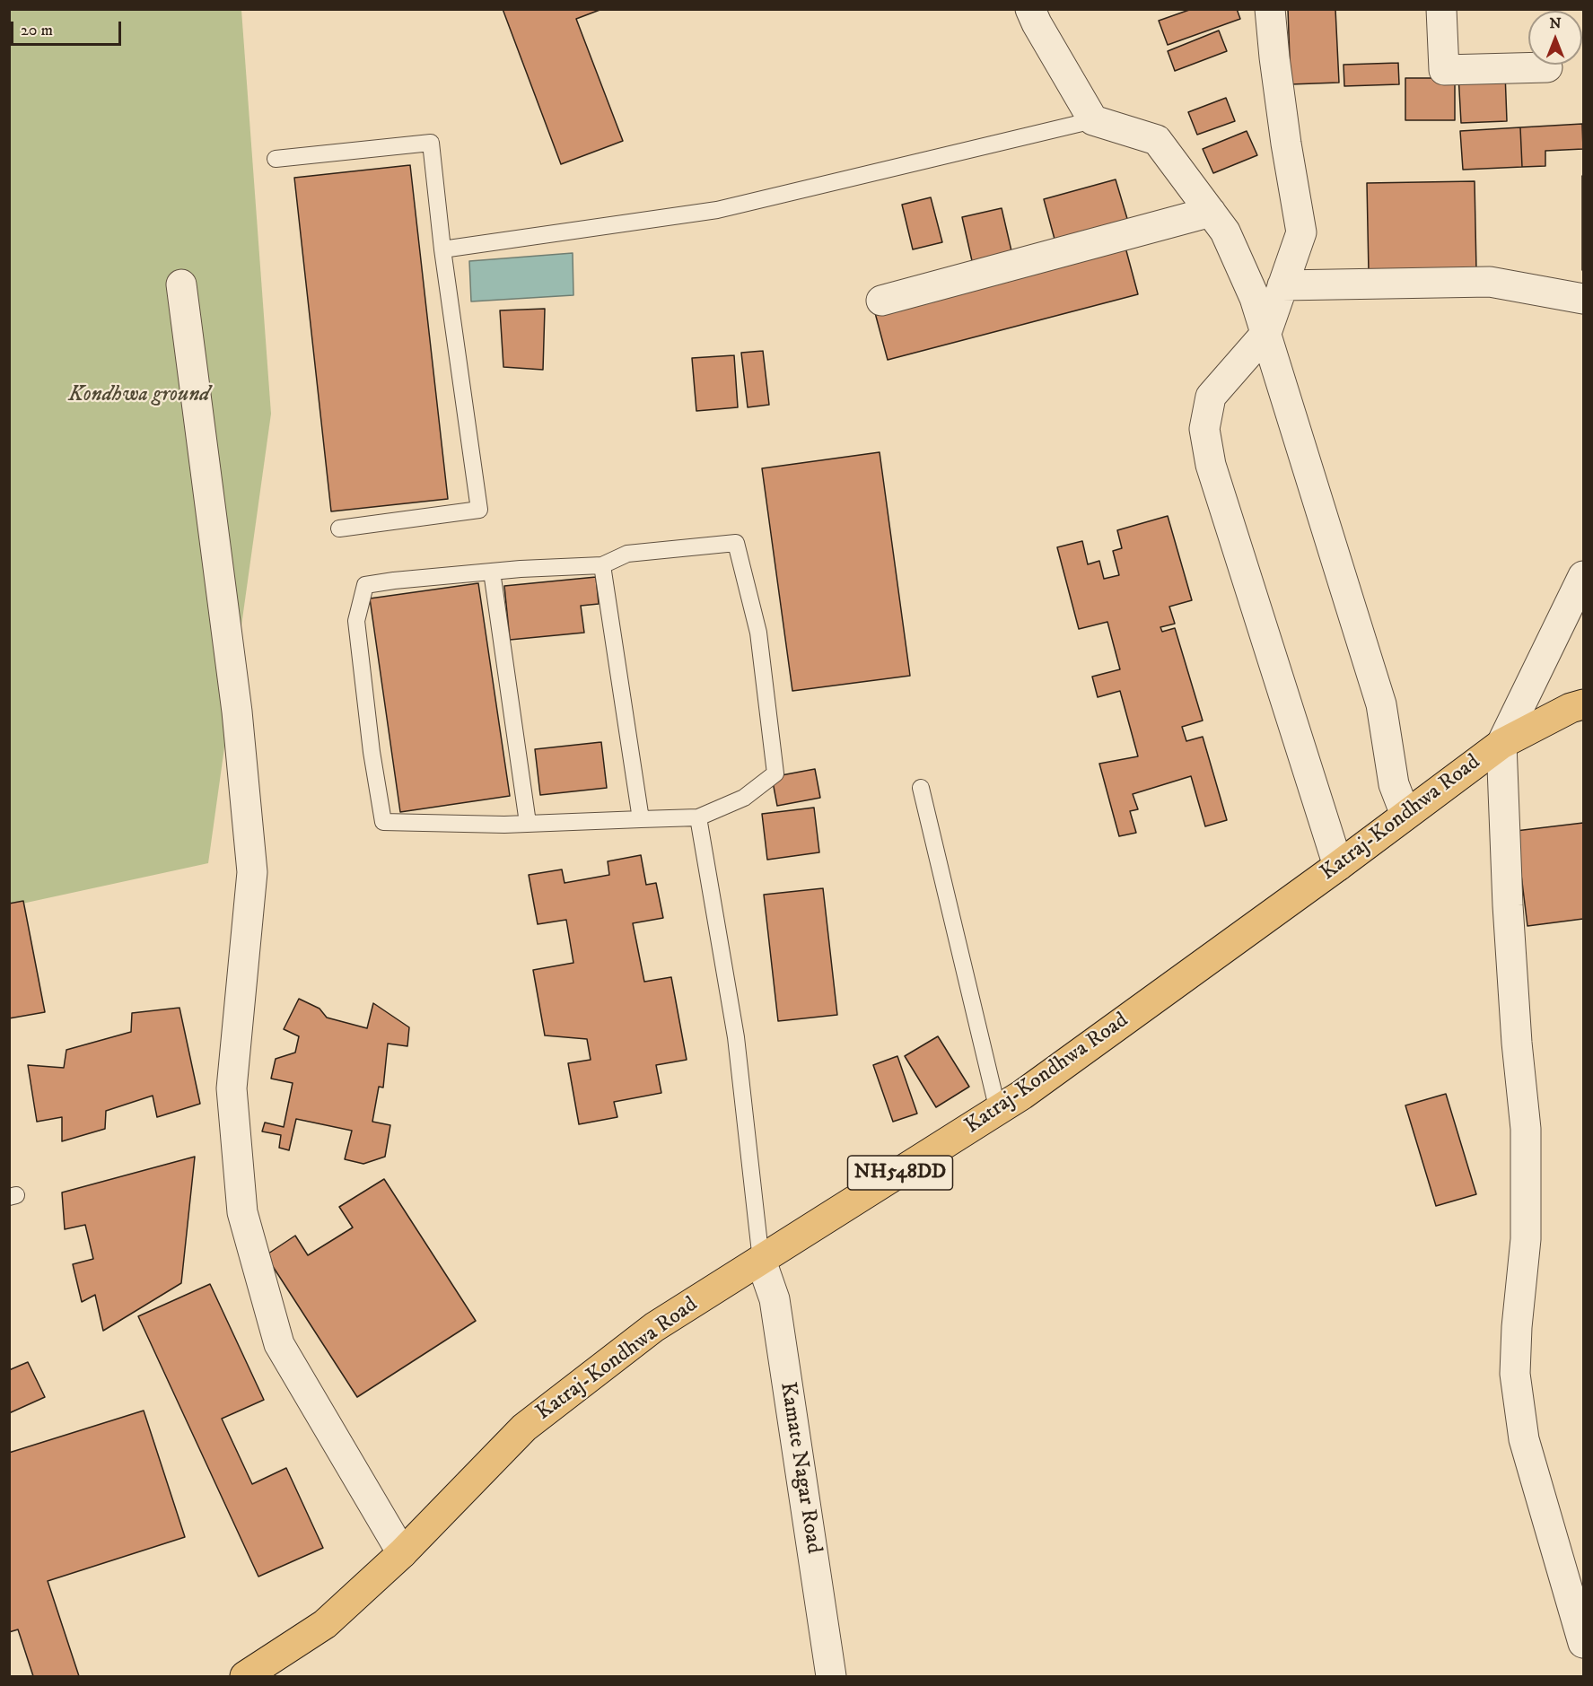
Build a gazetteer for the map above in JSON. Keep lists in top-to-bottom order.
{
  "streets": {
    "highway": ["Katraj-Kondhwa Road", "NH548DD"],
    "street": ["Kamate Nagar Road"]
  },
  "crossings": [
    ["Katraj-Kondhwa Road", "Kamate Nagar Road"]
  ],
  "parks": ["Kondhwa ground"],
  "scale_bar": "20 m",
  "north": "top"
}
